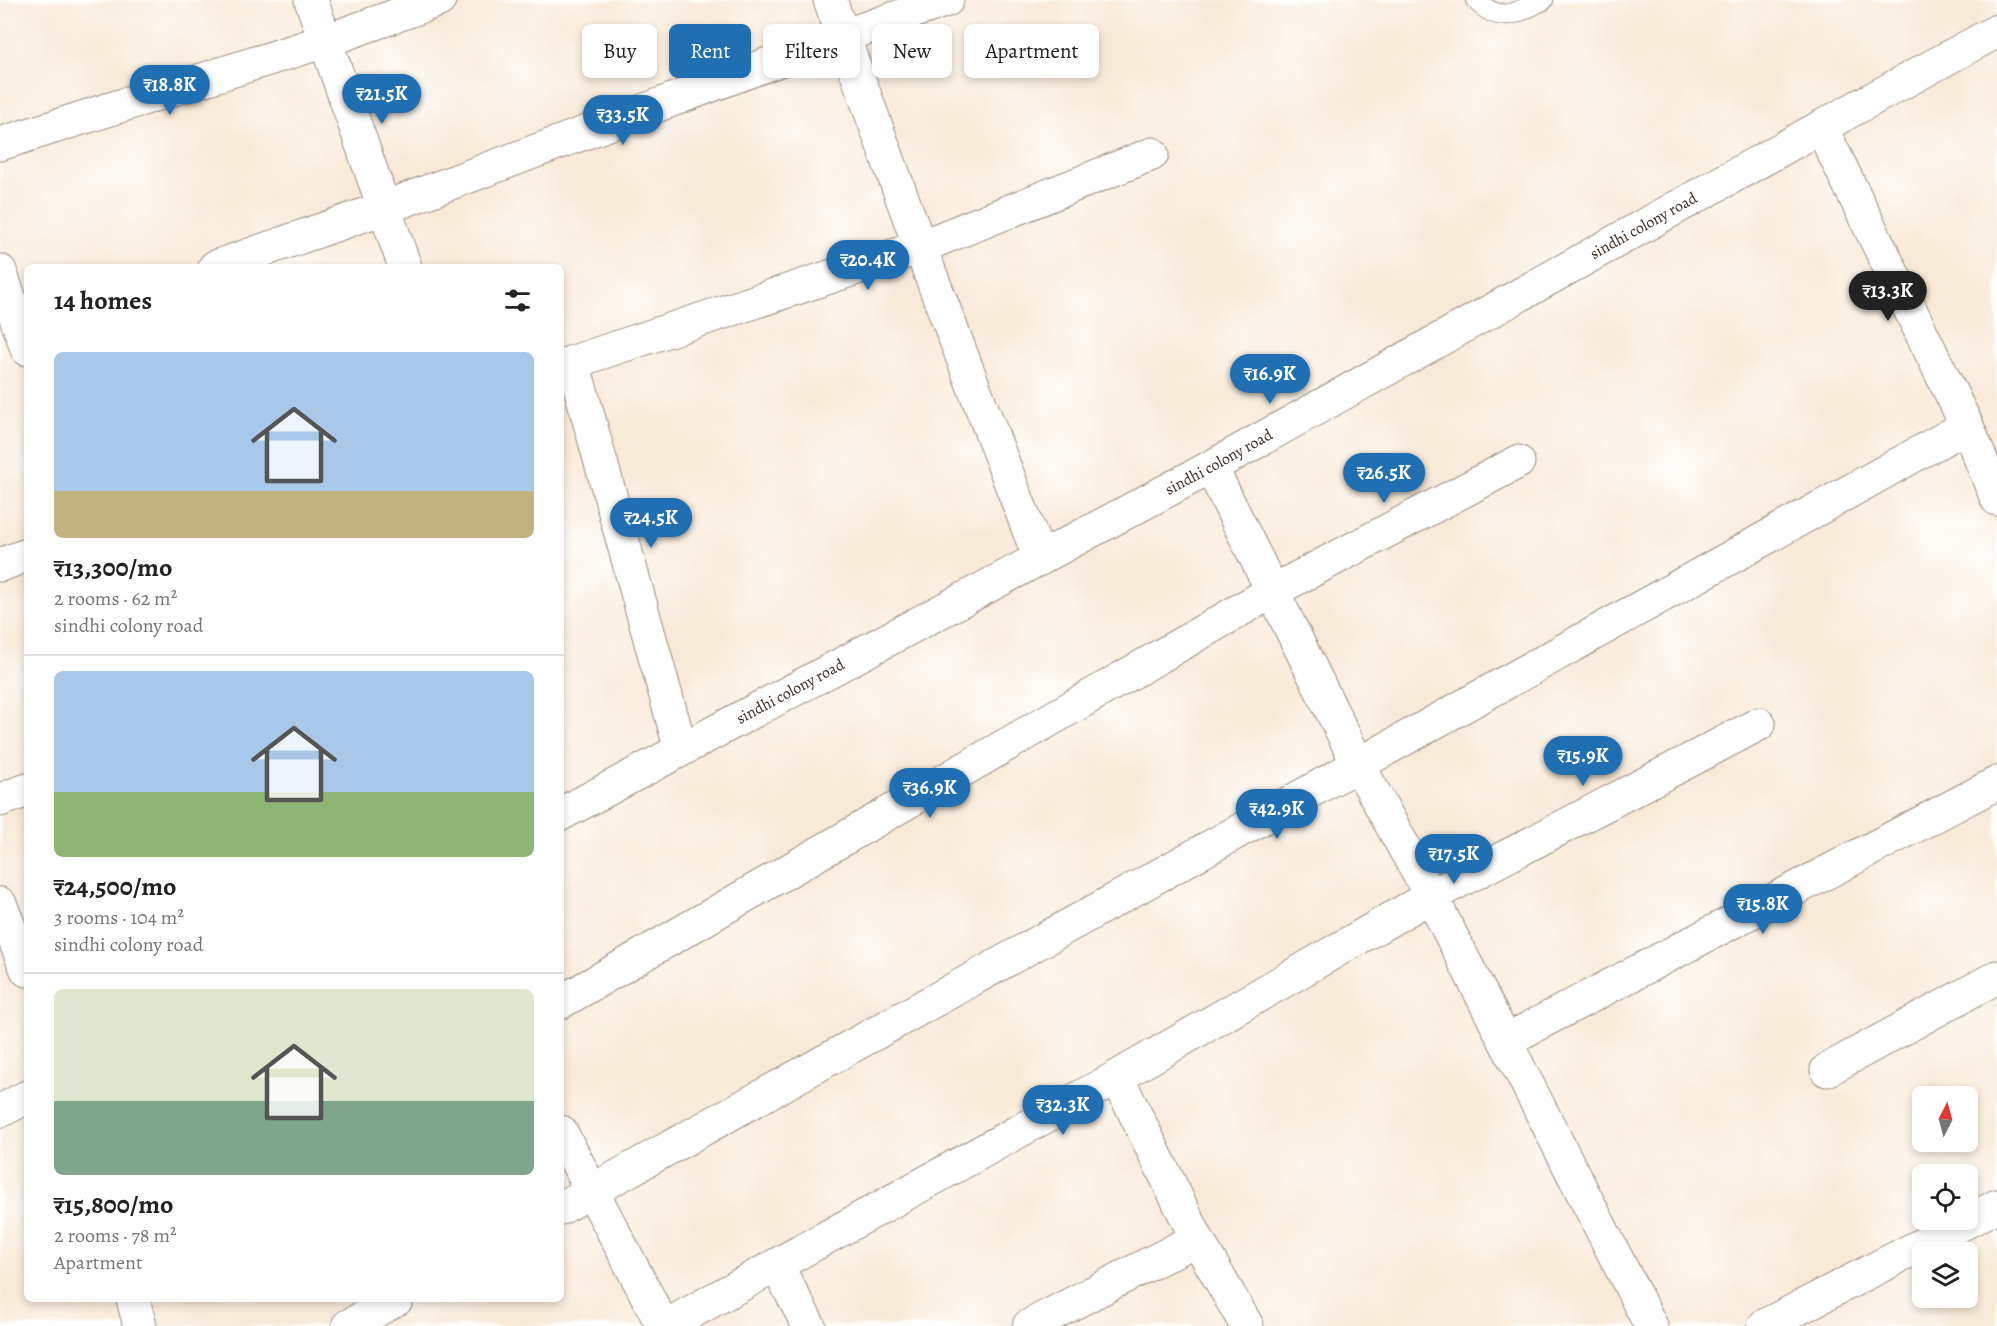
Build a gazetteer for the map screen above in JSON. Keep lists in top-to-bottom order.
{
  "streets": {
    "street": ["sindhi colony road"]
  },
  "north": "top",
  "page": {
    "chip": [
      "Buy",
      "Rent",
      "Filters",
      "New",
      "Apartment"
    ],
    "price": [
      "₹18.8K",
      "₹21.5K",
      "₹33.5K",
      "₹20.4K",
      "₹13.3K",
      "₹16.9K",
      "₹26.5K",
      "₹24.5K",
      "₹15.9K",
      "₹36.9K",
      "₹42.9K",
      "₹17.5K",
      "₹15.8K",
      "₹32.3K"
    ],
    "heading": "14 homes",
    "list": [
      {
        "name": "₹13,300/mo",
        "note": "2 rooms · 62 m² · sindhi colony road"
      },
      {
        "name": "₹24,500/mo",
        "note": "3 rooms · 104 m² · sindhi colony road"
      },
      {
        "name": "₹15,800/mo",
        "note": "2 rooms · 78 m² · Apartment"
      }
    ]
  }
}
